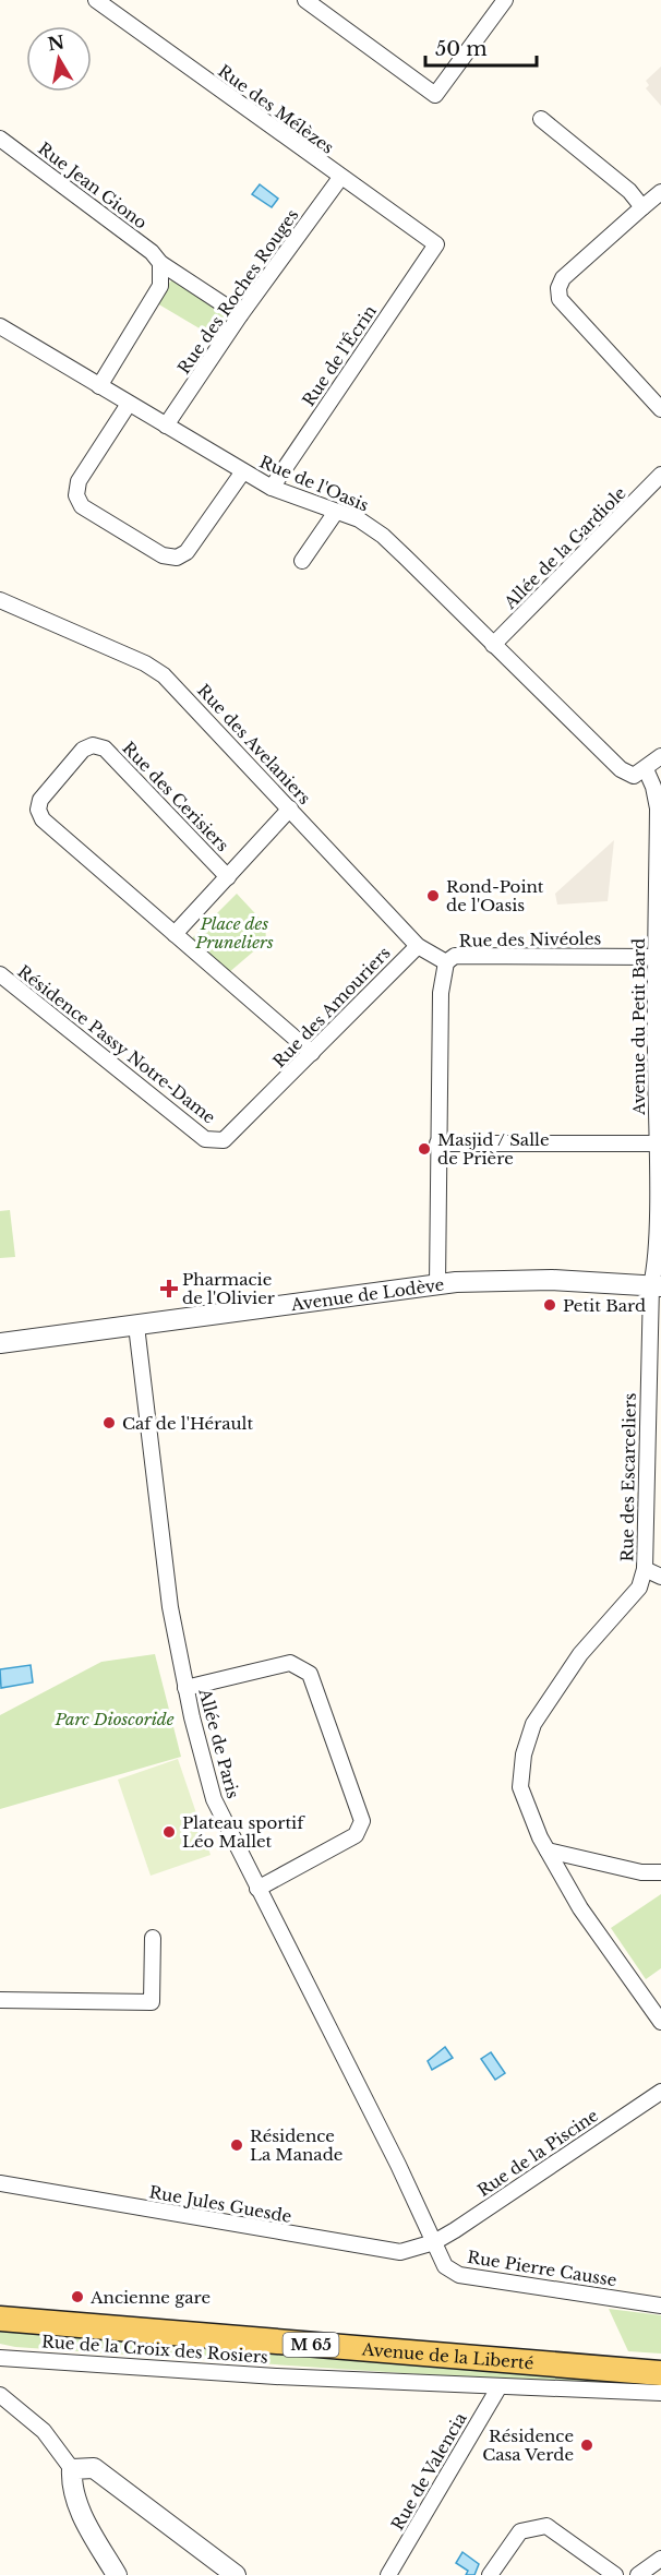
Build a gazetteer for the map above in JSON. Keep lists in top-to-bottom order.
{
  "streets": {
    "main road": ["M 65", "Avenue de la Liberté"],
    "street": [
      "Rue des Mélèzes",
      "Rue Jean Giono",
      "Rue des Roches Rouges",
      "Rue de l'Écrin",
      "Rue de l'Oasis",
      "Allée de la Gardiole",
      "Rue des Avelaniers",
      "Rue des Cerisiers",
      "Rue des Nivéoles",
      "Rue des Amouriers",
      "Avenue du Petit Bard",
      "Résidence Passy Notre-Dame",
      "Avenue de Lodève",
      "Rue des Escarceliers",
      "Allée de Paris",
      "Rue de la Piscine",
      "Rue Jules Guesde",
      "Rue Pierre Causse",
      "Rue de la Croix des Rosiers",
      "Rue de Valencia"
    ]
  },
  "crossings": [
    ["Rue des Mélèzes", "Rue des Roches Rouges"],
    ["Rue des Mélèzes", "Rue de l'Écrin"],
    ["Rue Jean Giono", "Rue des Roches Rouges"],
    ["Rue des Roches Rouges", "Rue de l'Oasis"],
    ["Rue de l'Écrin", "Rue de l'Oasis"],
    ["Rue de l'Oasis", "Allée de la Gardiole"],
    ["Rue de l'Oasis", "Avenue du Petit Bard"],
    ["Rue des Avelaniers", "Rue des Nivéoles"],
    ["Rue des Avelaniers", "Rue des Amouriers"],
    ["Rue des Nivéoles", "Avenue du Petit Bard"],
    ["Rue des Amouriers", "Résidence Passy Notre-Dame"],
    ["Avenue du Petit Bard", "Avenue de Lodève"],
    ["Avenue du Petit Bard", "Rue des Escarceliers"],
    ["Avenue de Lodève", "Rue des Escarceliers"],
    ["Avenue de Lodève", "Allée de Paris"],
    ["Allée de Paris", "Rue de la Piscine"],
    ["Allée de Paris", "Rue Jules Guesde"],
    ["Allée de Paris", "Rue Pierre Causse"],
    ["Rue de la Piscine", "Rue Jules Guesde"],
    ["Rue de la Piscine", "Rue Pierre Causse"],
    ["Rue Jules Guesde", "Rue Pierre Causse"],
    ["Rue de la Croix des Rosiers", "Rue de Valencia"]
  ],
  "parks": ["Place des Pruneliers", "Parc Dioscoride"],
  "places": {
    "other": [
      "Rond-Point de l'Oasis",
      "Masjid / Salle de Prière",
      "Petit Bard",
      "Caf de l'Hérault",
      "Plateau sportif Léo Mallet",
      "Résidence La Manade",
      "Ancienne gare",
      "Résidence Casa Verde"
    ],
    "health": ["Pharmacie de l'Olivier"]
  },
  "scale_bar": "50 m",
  "north": "top"
}
